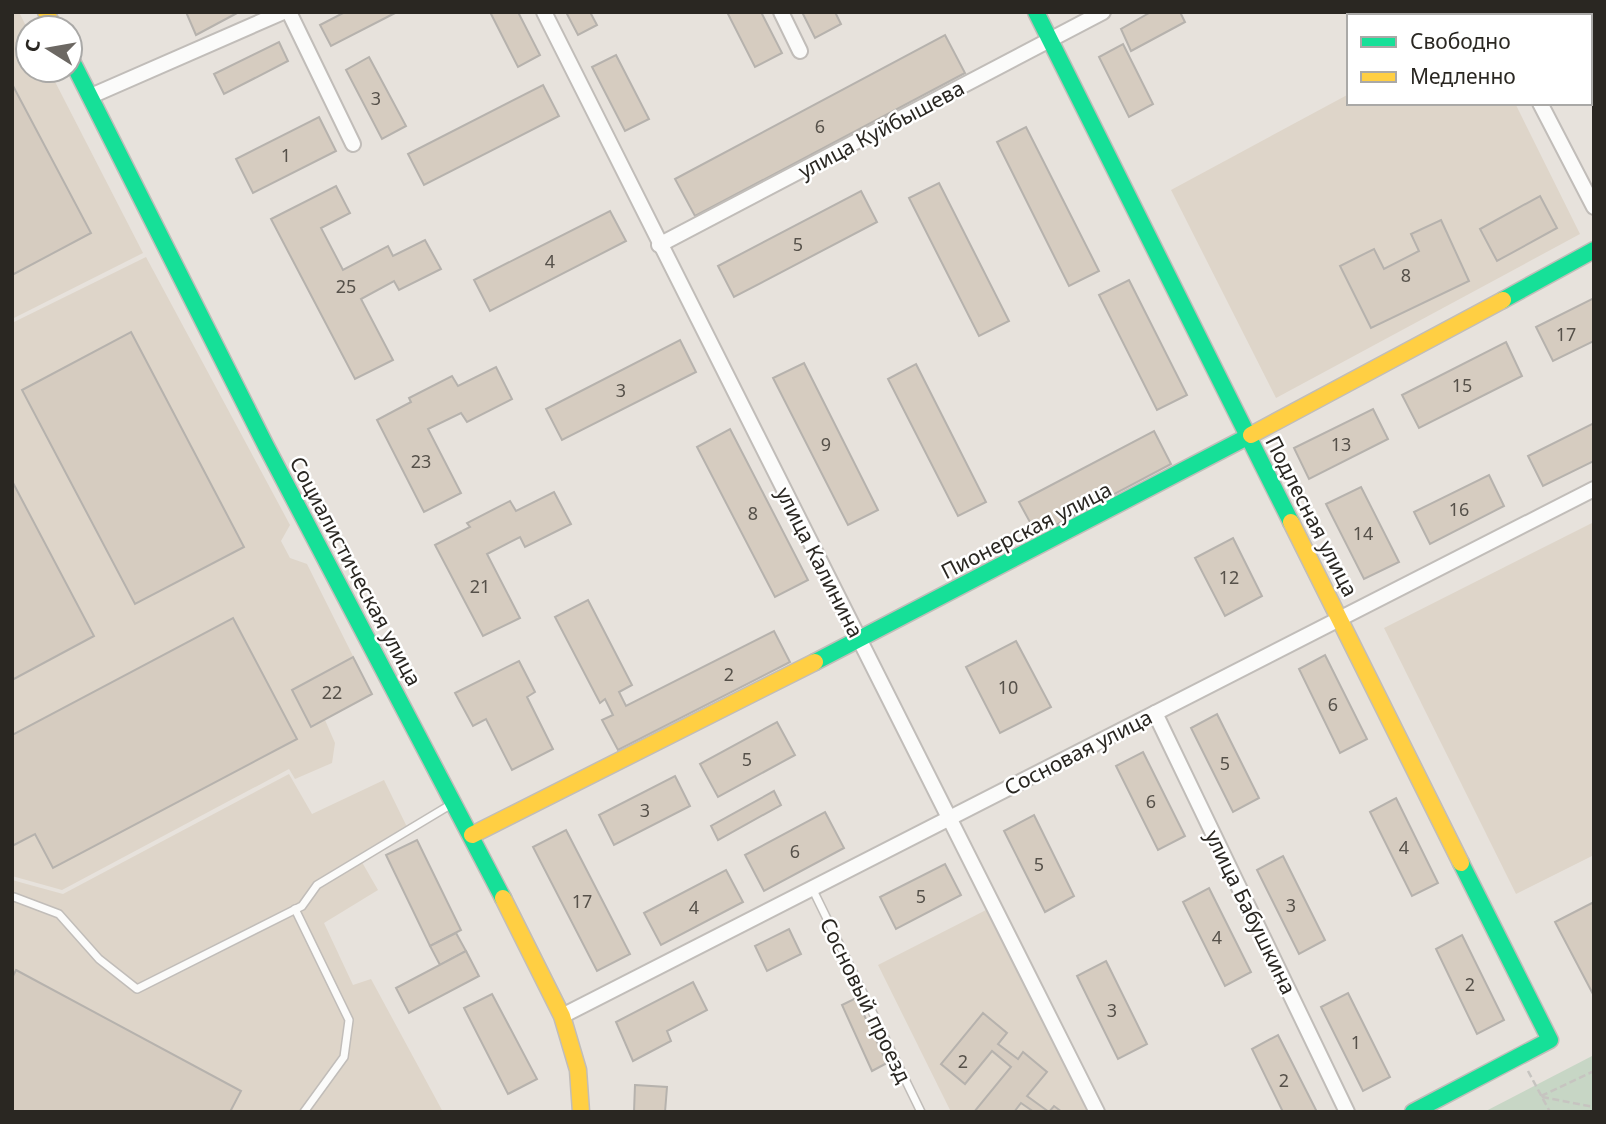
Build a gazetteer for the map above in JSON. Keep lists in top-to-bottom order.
{
  "streets": {
    "street": [
      "улица Куйбышева",
      "Подлесная улица",
      "Пионерская улица",
      "улица Калинина",
      "Социалистическая улица",
      "Сосновая улица",
      "улица Бабушкина"
    ],
    "lane": ["Сосновый проезд"]
  },
  "crossings": [
    ["улица Куйбышева", "Подлесная улица"],
    ["улица Куйбышева", "улица Калинина"],
    ["Подлесная улица", "Пионерская улица"],
    ["Подлесная улица", "Сосновая улица"],
    ["Пионерская улица", "улица Калинина"],
    ["Пионерская улица", "Социалистическая улица"],
    ["улица Калинина", "Сосновая улица"],
    ["Социалистическая улица", "Сосновая улица"],
    ["Сосновая улица", "улица Бабушкина"],
    ["Сосновая улица", "Сосновый проезд"]
  ],
  "house_numbers": [
    "3",
    "6",
    "1",
    "5",
    "4",
    "8",
    "25",
    "17",
    "15",
    "3",
    "9",
    "13",
    "23",
    "16",
    "8",
    "14",
    "12",
    "21",
    "2",
    "10",
    "22",
    "6",
    "5",
    "5",
    "6",
    "3",
    "4",
    "6",
    "5",
    "5",
    "17",
    "3",
    "4",
    "4",
    "2",
    "3",
    "1",
    "2",
    "2"
  ],
  "legend": ["Свободно", "Медленно"],
  "north": "left"
}
